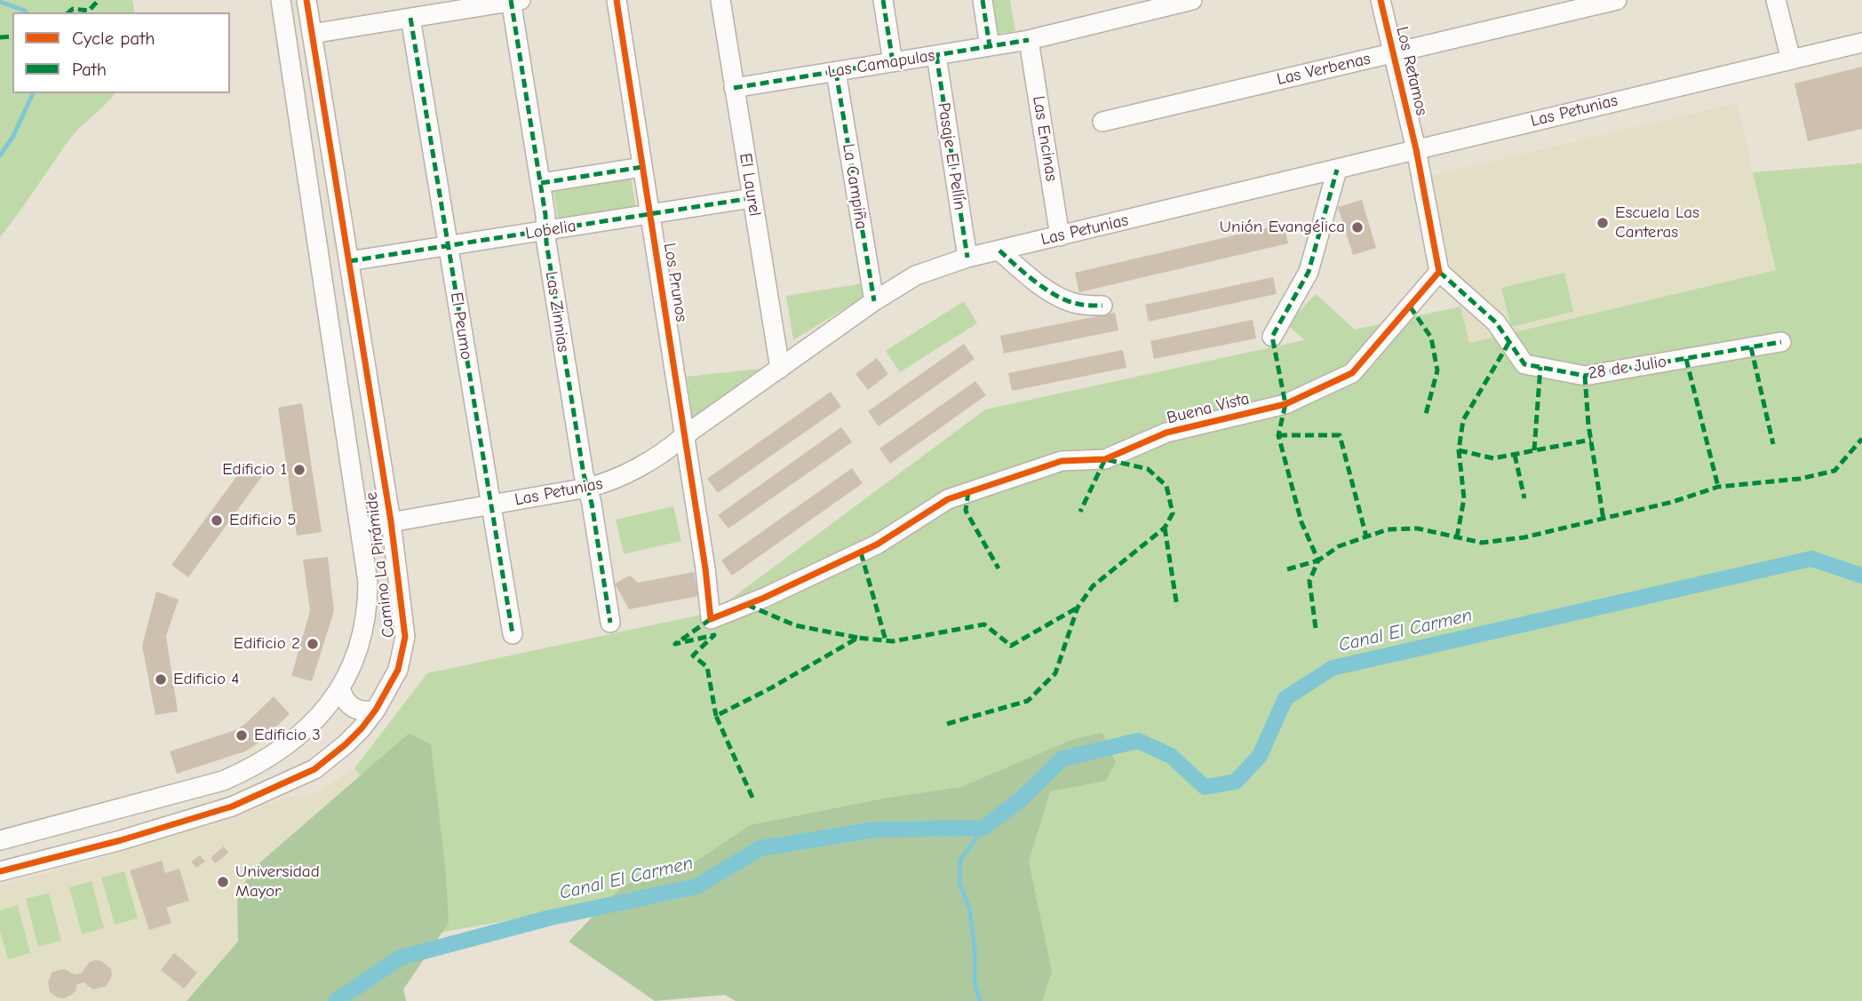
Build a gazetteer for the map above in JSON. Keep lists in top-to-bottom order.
{
  "streets": {
    "street": [
      "Las Camapulas",
      "Las Verbenas",
      "Los Retamos",
      "Las Petunias",
      "Las Encinas",
      "Pasaje El Pellín",
      "El Laurel",
      "La Campiña",
      "Lobelia",
      "Los Prunos",
      "Las Zinnias",
      "El Peumo",
      "28 de Julio",
      "Buena Vista",
      "Camino La Pirámide"
    ]
  },
  "crossings": [
    ["Las Camapulas", "Las Encinas"],
    ["Las Camapulas", "Pasaje El Pellín"],
    ["Las Camapulas", "El Laurel"],
    ["Las Camapulas", "La Campiña"],
    ["Las Verbenas", "Los Retamos"],
    ["Los Retamos", "Las Petunias"],
    ["Las Petunias", "Las Encinas"],
    ["Las Petunias", "Pasaje El Pellín"],
    ["Las Petunias", "El Laurel"],
    ["Las Petunias", "La Campiña"],
    ["Las Petunias", "Los Prunos"],
    ["Las Petunias", "Las Zinnias"],
    ["Las Petunias", "El Peumo"],
    ["Las Petunias", "Camino La Pirámide"],
    ["El Laurel", "Lobelia"],
    ["Lobelia", "Los Prunos"],
    ["Lobelia", "Las Zinnias"],
    ["Lobelia", "El Peumo"],
    ["Lobelia", "Camino La Pirámide"],
    ["Los Prunos", "Buena Vista"],
    ["28 de Julio", "Buena Vista"]
  ],
  "water": ["Canal El Carmen"],
  "places": [
    "Escuela Las Canteras",
    "Unión Evangélica",
    "Edificio 1",
    "Edificio 5",
    "Edificio 2",
    "Edificio 4",
    "Edificio 3",
    "Universidad Mayor"
  ],
  "legend": ["Cycle path", "Path"]
}
